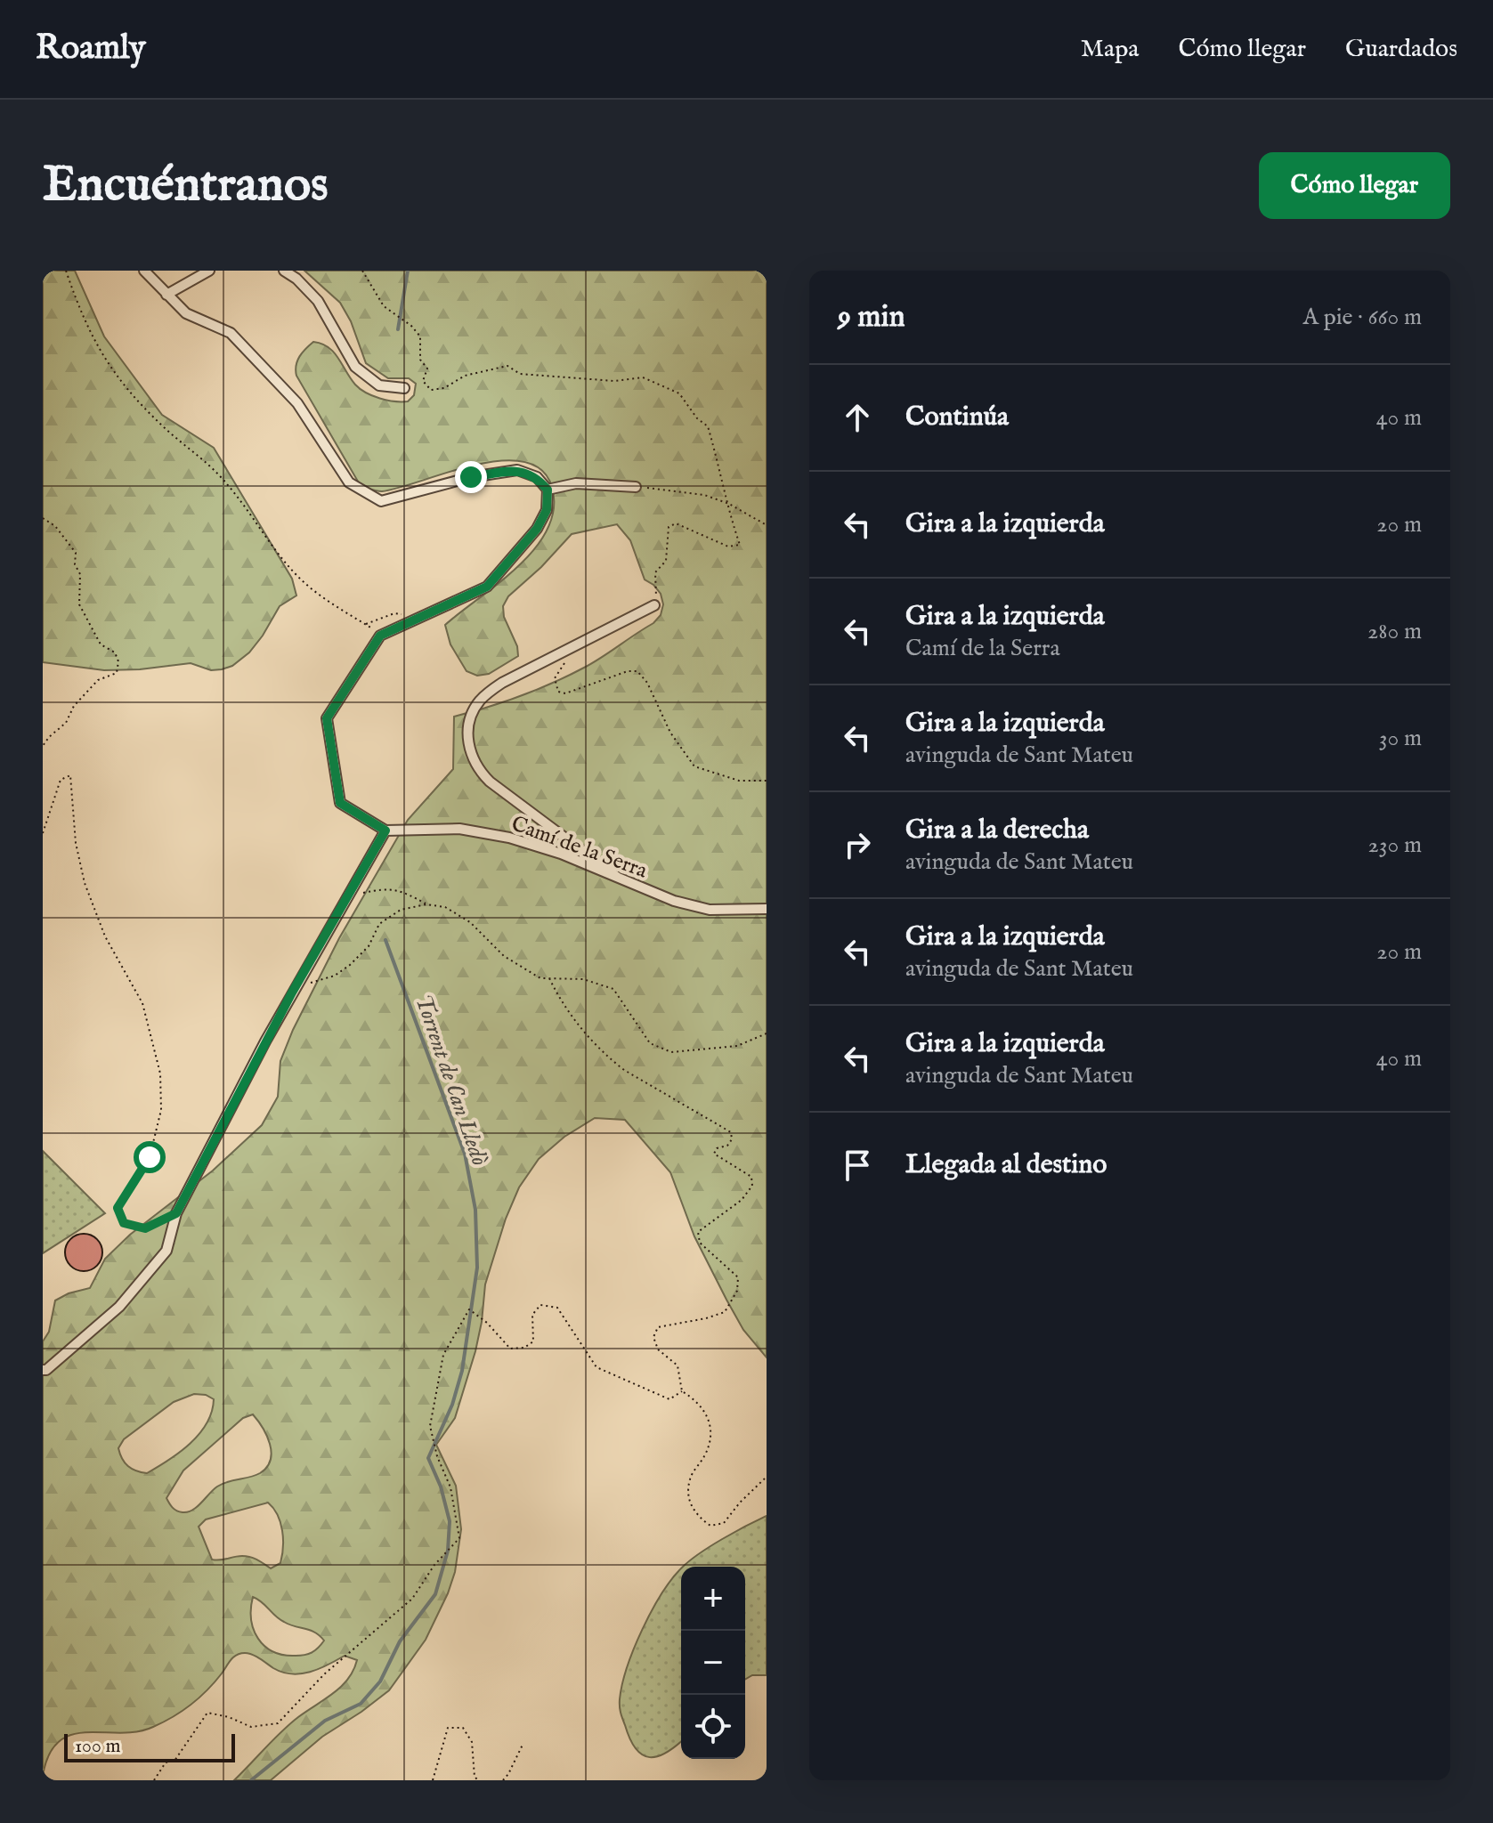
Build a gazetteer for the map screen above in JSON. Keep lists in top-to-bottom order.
{
  "streets": {
    "street": ["Camí de la Serra"]
  },
  "water": ["Torrent de Can Lledò"],
  "scale_bar": "100 m",
  "page": {
    "header": "Roamly",
    "nav": ["Mapa", "Cómo llegar", "Guardados"],
    "buttons": "Cómo llegar",
    "title": "Encuéntranos",
    "heading": ["9 min", "A pie · 660 m"],
    "list": [
      ["Continúa", "40 m"],
      ["Gira a la izquierda", "20 m"],
      ["Gira a la izquierda", "Camí de la Serra", "280 m"],
      ["Gira a la izquierda", "avinguda de Sant Mateu", "30 m"],
      ["Gira a la derecha", "avinguda de Sant Mateu", "230 m"],
      ["Gira a la izquierda", "avinguda de Sant Mateu", "20 m"],
      ["Gira a la izquierda", "avinguda de Sant Mateu", "40 m"],
      "Llegada al destino"
    ],
    "map_buttons": ["+", "−"],
    "scale": "100 m"
  }
}
